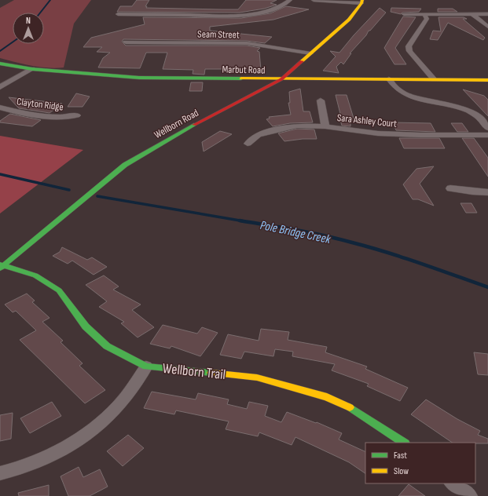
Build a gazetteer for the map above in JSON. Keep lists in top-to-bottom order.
{
  "streets": {
    "street": [
      "Seam Street",
      "Marbut Road",
      "Clayton Ridge",
      "Sara Ashley Court",
      "Wellborn Road",
      "Wellborn Trail"
    ]
  },
  "crossings": [
    ["Seam Street", "Wellborn Road"],
    ["Marbut Road", "Clayton Ridge"],
    ["Marbut Road", "Wellborn Road"],
    ["Wellborn Road", "Wellborn Trail"]
  ],
  "water": ["Pole Bridge Creek"],
  "legend": ["Fast", "Slow"],
  "north": "top"
}
